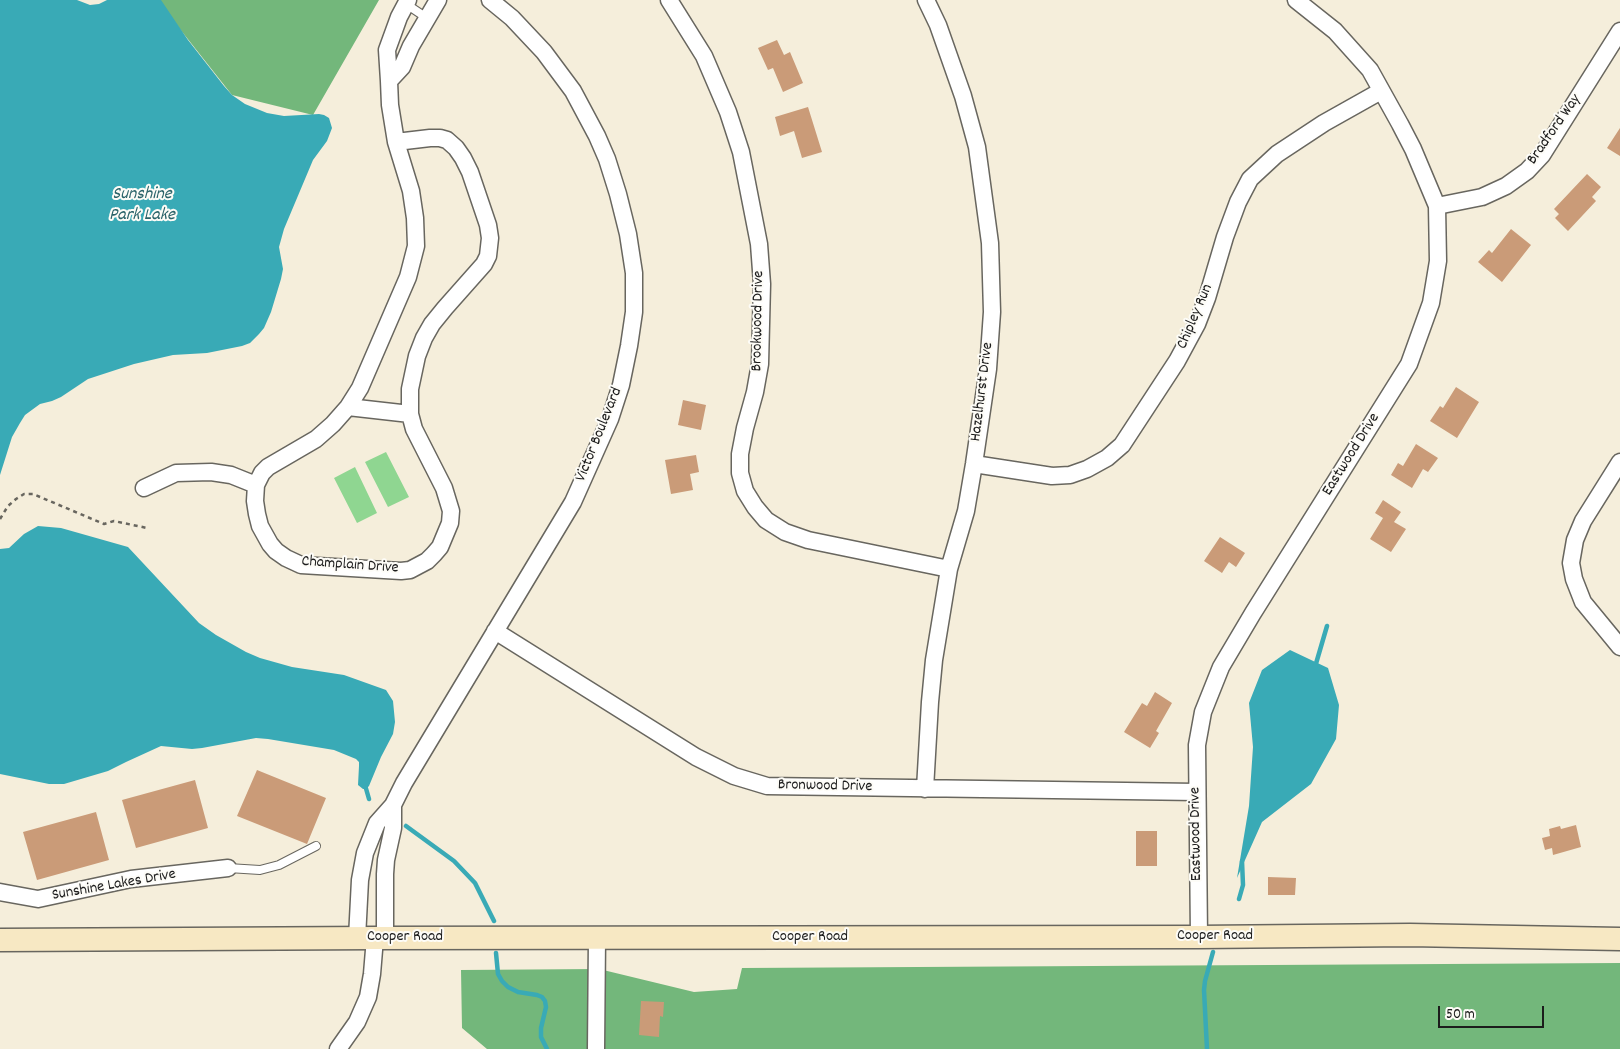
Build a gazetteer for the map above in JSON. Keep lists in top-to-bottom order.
{
  "streets": {
    "street": [
      "Bradford Way",
      "Chipley Run",
      "Brookwood Drive",
      "Hazelhurst Drive",
      "Victor Boulevard",
      "Eastwood Drive",
      "Champlain Drive",
      "Bronwood Drive",
      "Sunshine Lakes Drive",
      "Cooper Road"
    ]
  },
  "crossings": [
    ["Bradford Way", "Eastwood Drive"],
    ["Chipley Run", "Hazelhurst Drive"],
    ["Chipley Run", "Eastwood Drive"],
    ["Brookwood Drive", "Hazelhurst Drive"],
    ["Hazelhurst Drive", "Bronwood Drive"],
    ["Victor Boulevard", "Bronwood Drive"],
    ["Victor Boulevard", "Cooper Road"],
    ["Eastwood Drive", "Bronwood Drive"],
    ["Eastwood Drive", "Cooper Road"]
  ],
  "water": ["Sunshine Park Lake"],
  "scale_bar": "50 m"
}
